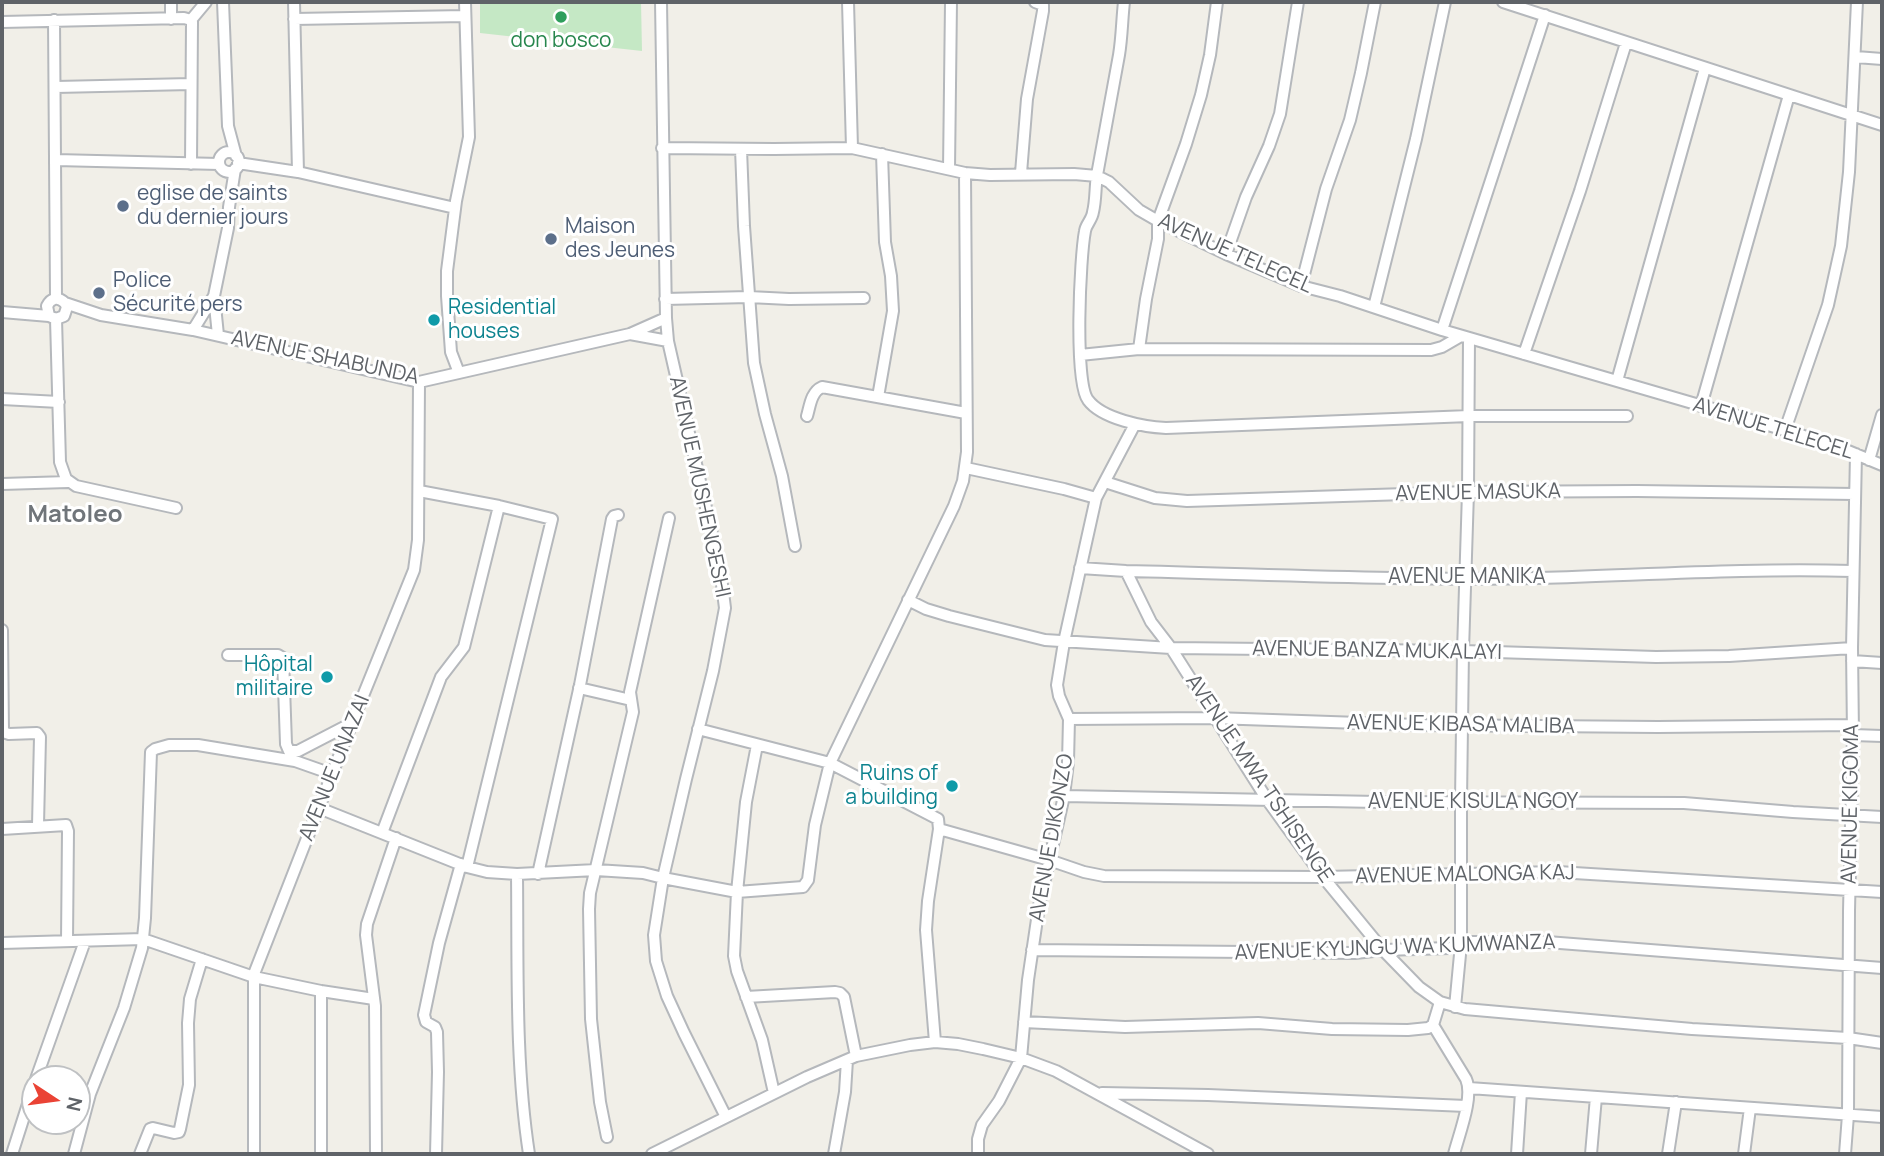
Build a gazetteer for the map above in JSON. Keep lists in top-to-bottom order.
{
  "streets": {
    "street": [
      "AVENUE TELECEL",
      "AVENUE SHABUNDA",
      "AVENUE MUSHENGESHI",
      "AVENUE MASUKA",
      "AVENUE MANIKA",
      "AVENUE BANZA MUKALAYI",
      "AVENUE KIBASA MALIBA",
      "AVENUE UNAZAI",
      "AVENUE MWA TSHISENGE",
      "AVENUE KISULA NGOY",
      "AVENUE KIGOMA",
      "AVENUE DIKONZO",
      "AVENUE MALONGA KAJ",
      "AVENUE KYUNGU WA KUMWANZA"
    ]
  },
  "crossings": [
    ["AVENUE TELECEL", "AVENUE KIGOMA"],
    ["AVENUE SHABUNDA", "AVENUE UNAZAI"],
    ["AVENUE MASUKA", "AVENUE KIGOMA"],
    ["AVENUE MASUKA", "AVENUE DIKONZO"],
    ["AVENUE MANIKA", "AVENUE MWA TSHISENGE"],
    ["AVENUE MANIKA", "AVENUE KIGOMA"],
    ["AVENUE MANIKA", "AVENUE DIKONZO"],
    ["AVENUE BANZA MUKALAYI", "AVENUE MWA TSHISENGE"],
    ["AVENUE BANZA MUKALAYI", "AVENUE KIGOMA"],
    ["AVENUE BANZA MUKALAYI", "AVENUE DIKONZO"],
    ["AVENUE KIBASA MALIBA", "AVENUE MWA TSHISENGE"],
    ["AVENUE KIBASA MALIBA", "AVENUE KIGOMA"],
    ["AVENUE KIBASA MALIBA", "AVENUE DIKONZO"],
    ["AVENUE MWA TSHISENGE", "AVENUE KISULA NGOY"],
    ["AVENUE MWA TSHISENGE", "AVENUE KIGOMA"],
    ["AVENUE MWA TSHISENGE", "AVENUE MALONGA KAJ"],
    ["AVENUE MWA TSHISENGE", "AVENUE KYUNGU WA KUMWANZA"],
    ["AVENUE KISULA NGOY", "AVENUE KIGOMA"],
    ["AVENUE KISULA NGOY", "AVENUE DIKONZO"],
    ["AVENUE KIGOMA", "AVENUE MALONGA KAJ"],
    ["AVENUE KIGOMA", "AVENUE KYUNGU WA KUMWANZA"],
    ["AVENUE DIKONZO", "AVENUE MALONGA KAJ"],
    ["AVENUE DIKONZO", "AVENUE KYUNGU WA KUMWANZA"]
  ],
  "districts": ["Matoleo"],
  "places": [
    "don bosco",
    "eglise de saints du dernier jours",
    "Maison des Jeunes",
    "Police Sécurité pers",
    "Residential houses",
    "Hôpital militaire",
    "Ruins of a building"
  ],
  "north": "right"
}
